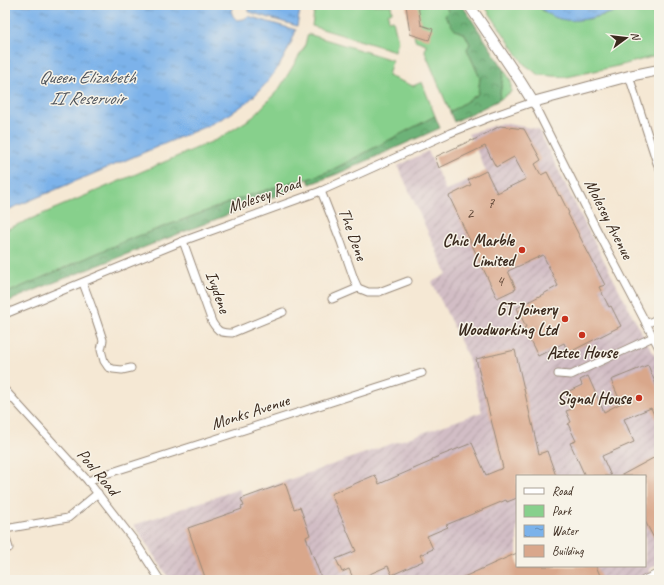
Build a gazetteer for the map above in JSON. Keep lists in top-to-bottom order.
{
  "streets": {
    "street": [
      "Molesey Road",
      "Molesey Avenue",
      "The Dene",
      "Ivydene",
      "Monks Avenue",
      "Pool Road"
    ]
  },
  "crossings": [
    ["Molesey Road", "Molesey Avenue"],
    ["Molesey Road", "The Dene"],
    ["Molesey Road", "Ivydene"],
    ["Monks Avenue", "Pool Road"]
  ],
  "water": ["Queen Elizabeth II Reservoir"],
  "places": [
    "Chic Marble Limited",
    "GT Joinery Woodworking Ltd",
    "Aztec House",
    "Signal House"
  ],
  "house_numbers": ["7", "2", "4"],
  "legend": [
    "Road",
    "Park",
    "Water",
    "Building"
  ],
  "north": "right"
}
